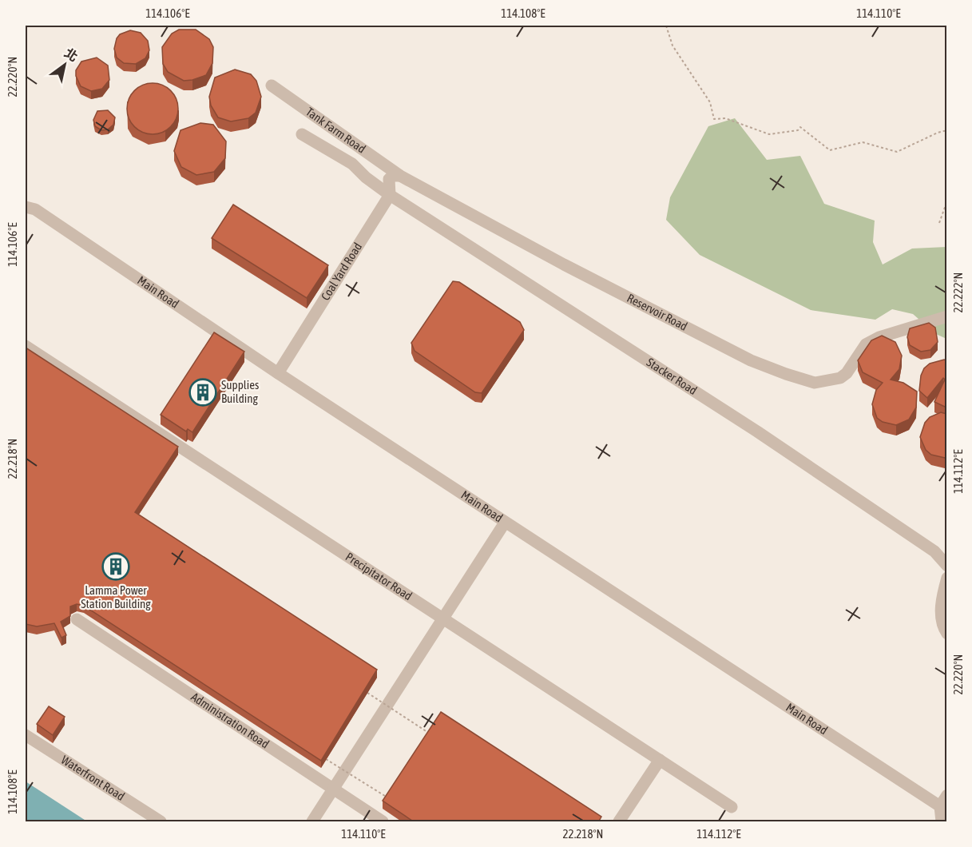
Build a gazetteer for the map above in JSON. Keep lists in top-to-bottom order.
{
  "streets": {
    "lane": [
      "Tank Farm Road",
      "Coal Yard Road",
      "Main Road",
      "Reservoir Road",
      "Stacker Road",
      "Precipitator Road",
      "Administration Road",
      "Waterfront Road"
    ]
  },
  "crossings": [
    ["Tank Farm Road", "Coal Yard Road"],
    ["Tank Farm Road", "Reservoir Road"],
    ["Coal Yard Road", "Main Road"],
    ["Coal Yard Road", "Reservoir Road"],
    ["Coal Yard Road", "Stacker Road"]
  ],
  "places": {
    "building": ["Supplies Building", "Lamma Power Station Building"]
  },
  "north": "top right",
  "coordinates": [
    "114.106°E",
    "114.108°E",
    "114.110°E",
    "22.220°N",
    "22.222°N",
    "22.218°N",
    "114.112°E"
  ]
}
